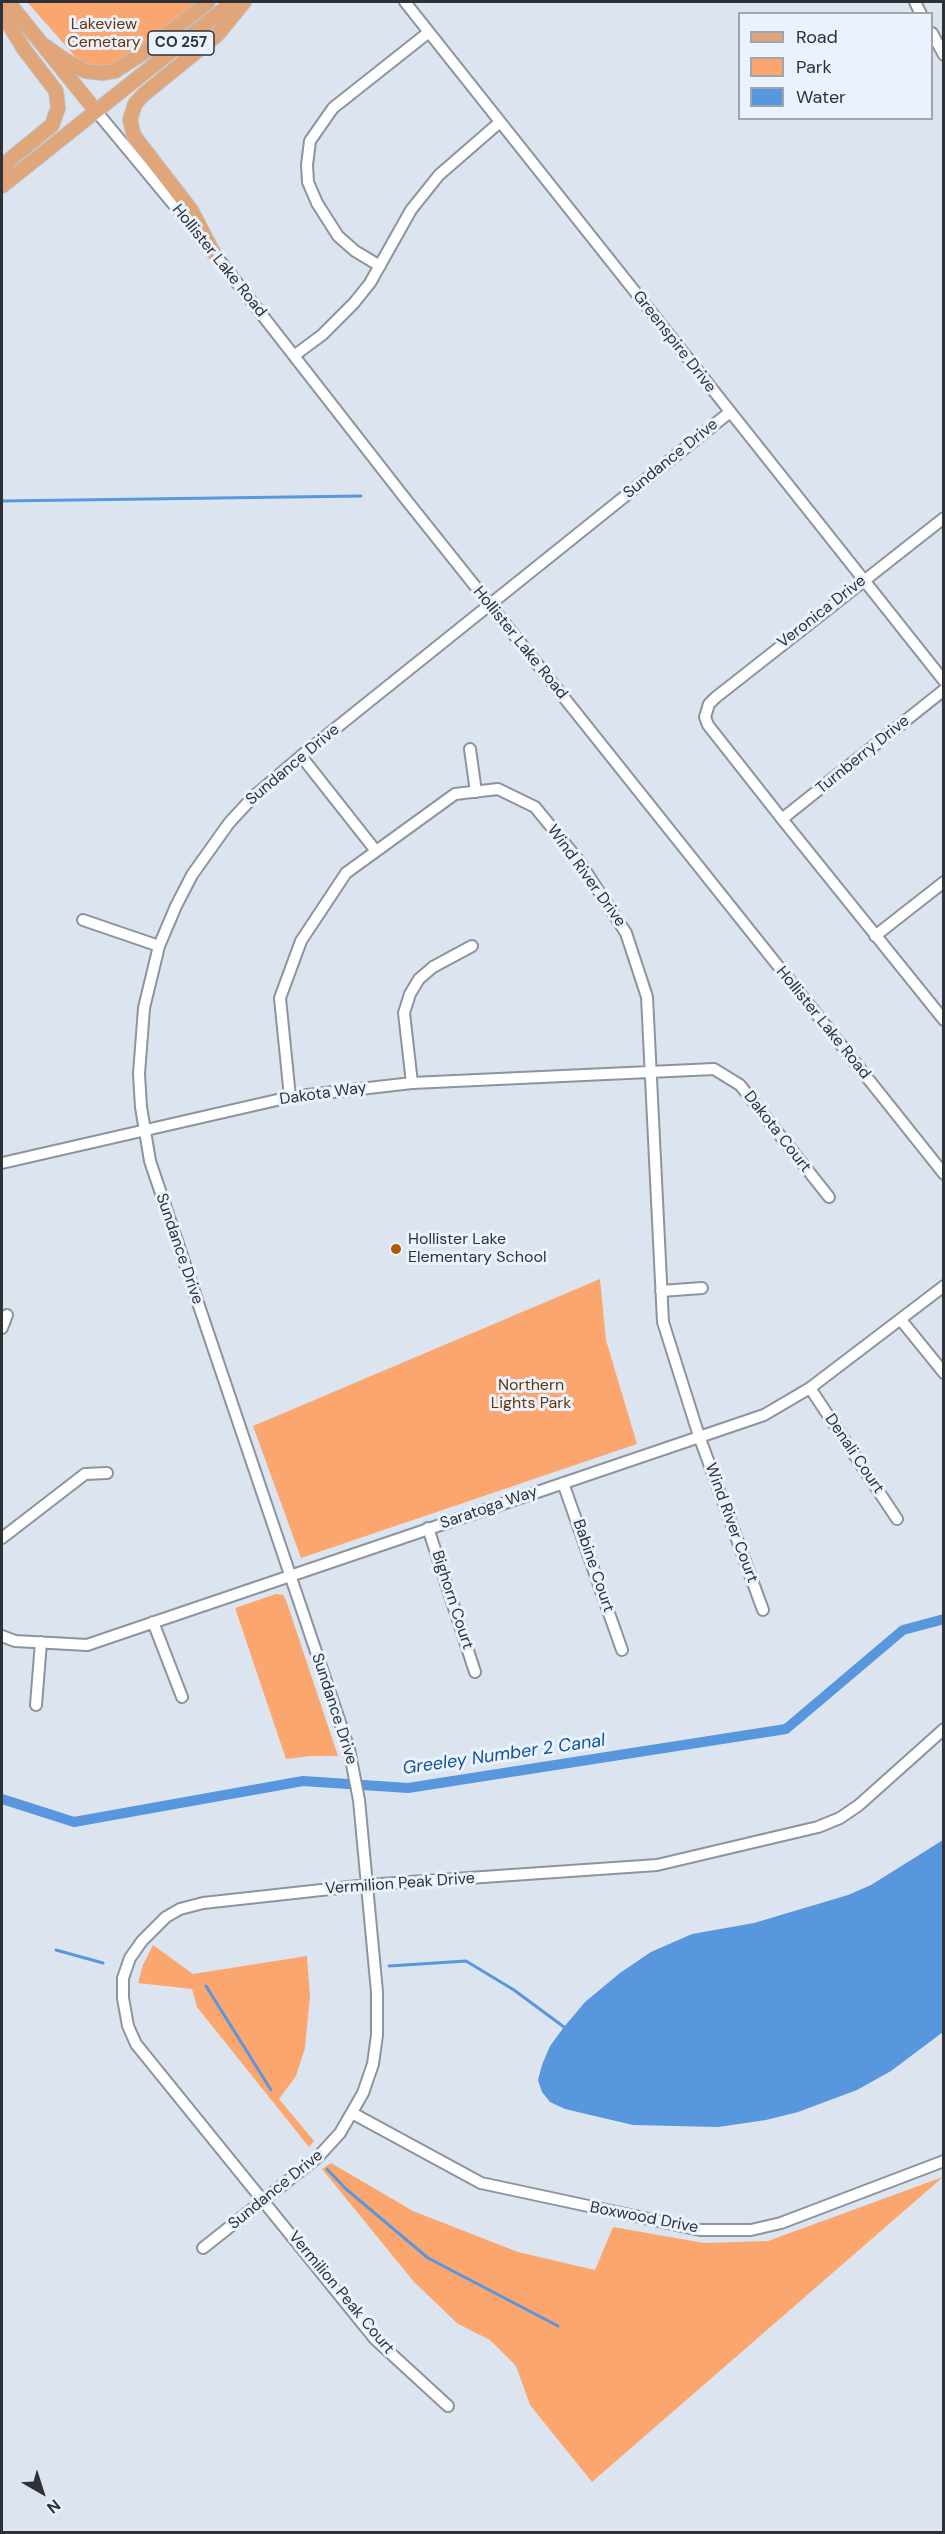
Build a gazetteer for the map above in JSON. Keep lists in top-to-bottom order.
{
  "streets": {
    "main road": ["CO 257"],
    "street": [
      "Hollister Lake Road",
      "Greenspire Drive",
      "Sundance Drive",
      "Veronica Drive",
      "Turnberry Drive",
      "Wind River Drive",
      "Dakota Way",
      "Dakota Court",
      "Denali Court",
      "Saratoga Way",
      "Wind River Court",
      "Babine Court",
      "Bighorn Court",
      "Vermilion Peak Drive",
      "Boxwood Drive",
      "Vermilion Peak Court"
    ]
  },
  "crossings": [
    ["CO 257", "Hollister Lake Road"],
    ["Hollister Lake Road", "Sundance Drive"],
    ["Greenspire Drive", "Sundance Drive"],
    ["Greenspire Drive", "Veronica Drive"],
    ["Sundance Drive", "Dakota Way"],
    ["Sundance Drive", "Saratoga Way"],
    ["Sundance Drive", "Vermilion Peak Drive"],
    ["Sundance Drive", "Boxwood Drive"],
    ["Sundance Drive", "Vermilion Peak Court"],
    ["Veronica Drive", "Turnberry Drive"],
    ["Wind River Drive", "Dakota Way"],
    ["Wind River Drive", "Dakota Court"],
    ["Wind River Drive", "Saratoga Way"],
    ["Wind River Drive", "Wind River Court"],
    ["Dakota Way", "Dakota Court"],
    ["Denali Court", "Saratoga Way"],
    ["Saratoga Way", "Wind River Court"],
    ["Saratoga Way", "Babine Court"],
    ["Saratoga Way", "Bighorn Court"],
    ["Vermilion Peak Drive", "Vermilion Peak Court"]
  ],
  "water": ["Greeley Number 2 Canal"],
  "parks": ["Lakeview Cemetary", "Northern Lights Park"],
  "places": ["Hollister Lake Elementary School"],
  "legend": ["Road", "Park", "Water"],
  "north": "bottom right"
}
